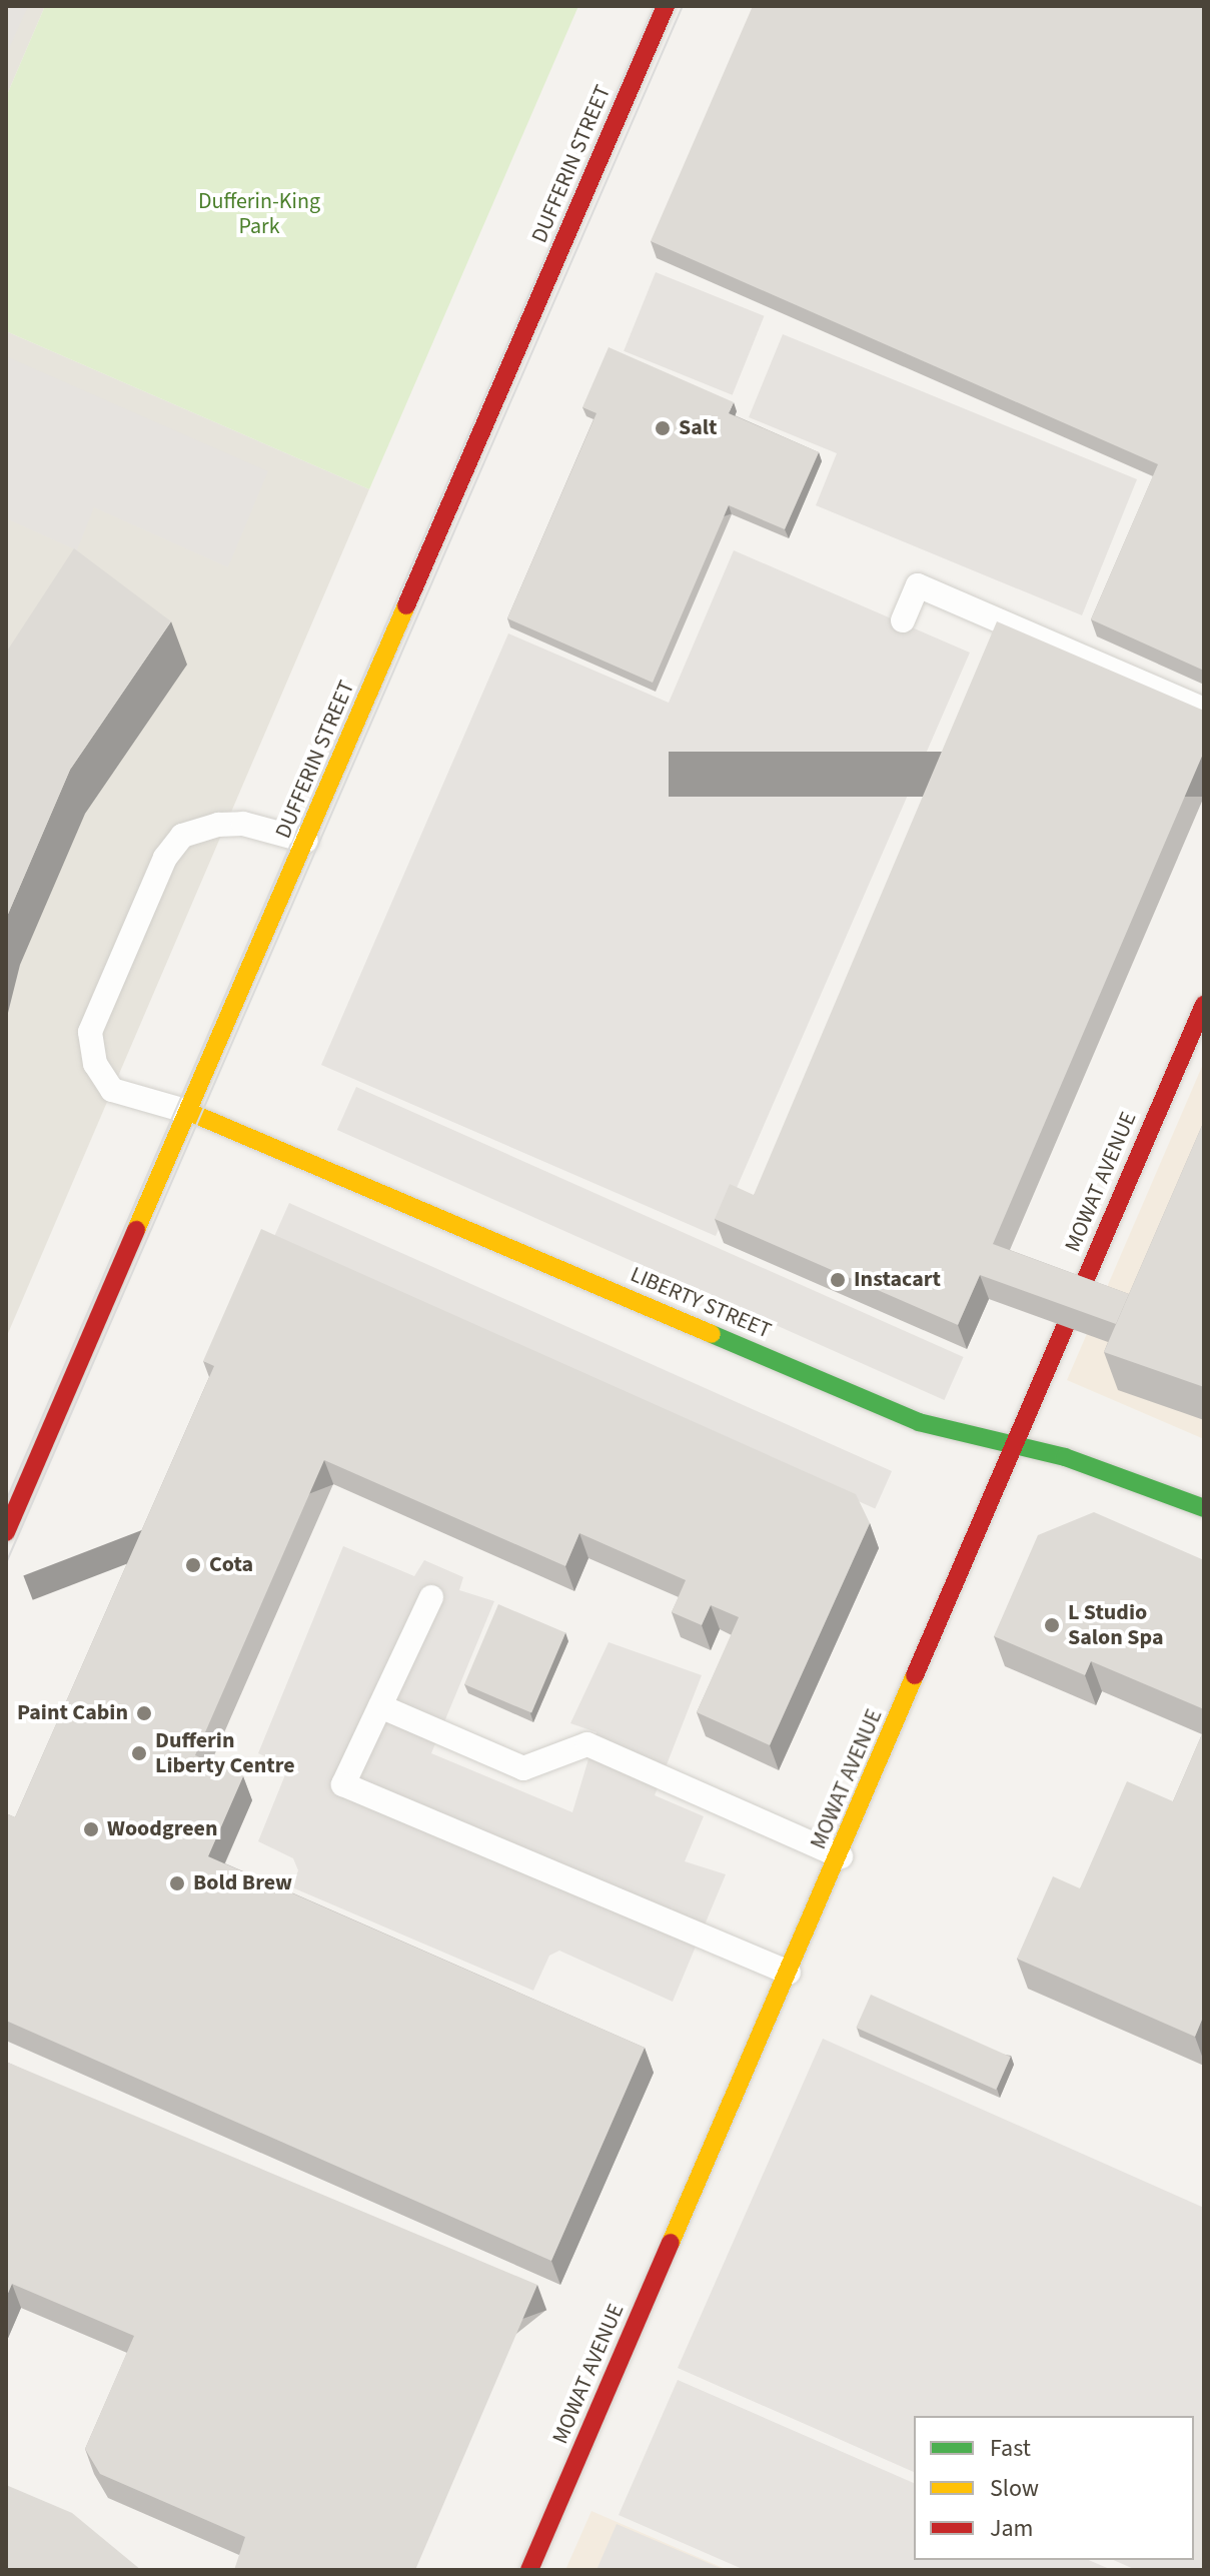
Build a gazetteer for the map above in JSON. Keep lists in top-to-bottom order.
{
  "streets": {
    "street": ["DUFFERIN STREET", "MOWAT AVENUE", "LIBERTY STREET"]
  },
  "crossings": [
    ["DUFFERIN STREET", "LIBERTY STREET"],
    ["MOWAT AVENUE", "LIBERTY STREET"]
  ],
  "parks": ["Dufferin-King Park"],
  "places": [
    "Salt",
    "Instacart",
    "Cota",
    "L Studio Salon Spa",
    "Paint Cabin",
    "Dufferin Liberty Centre",
    "Woodgreen",
    "Bold Brew"
  ],
  "legend": ["Fast", "Slow", "Jam"]
}
